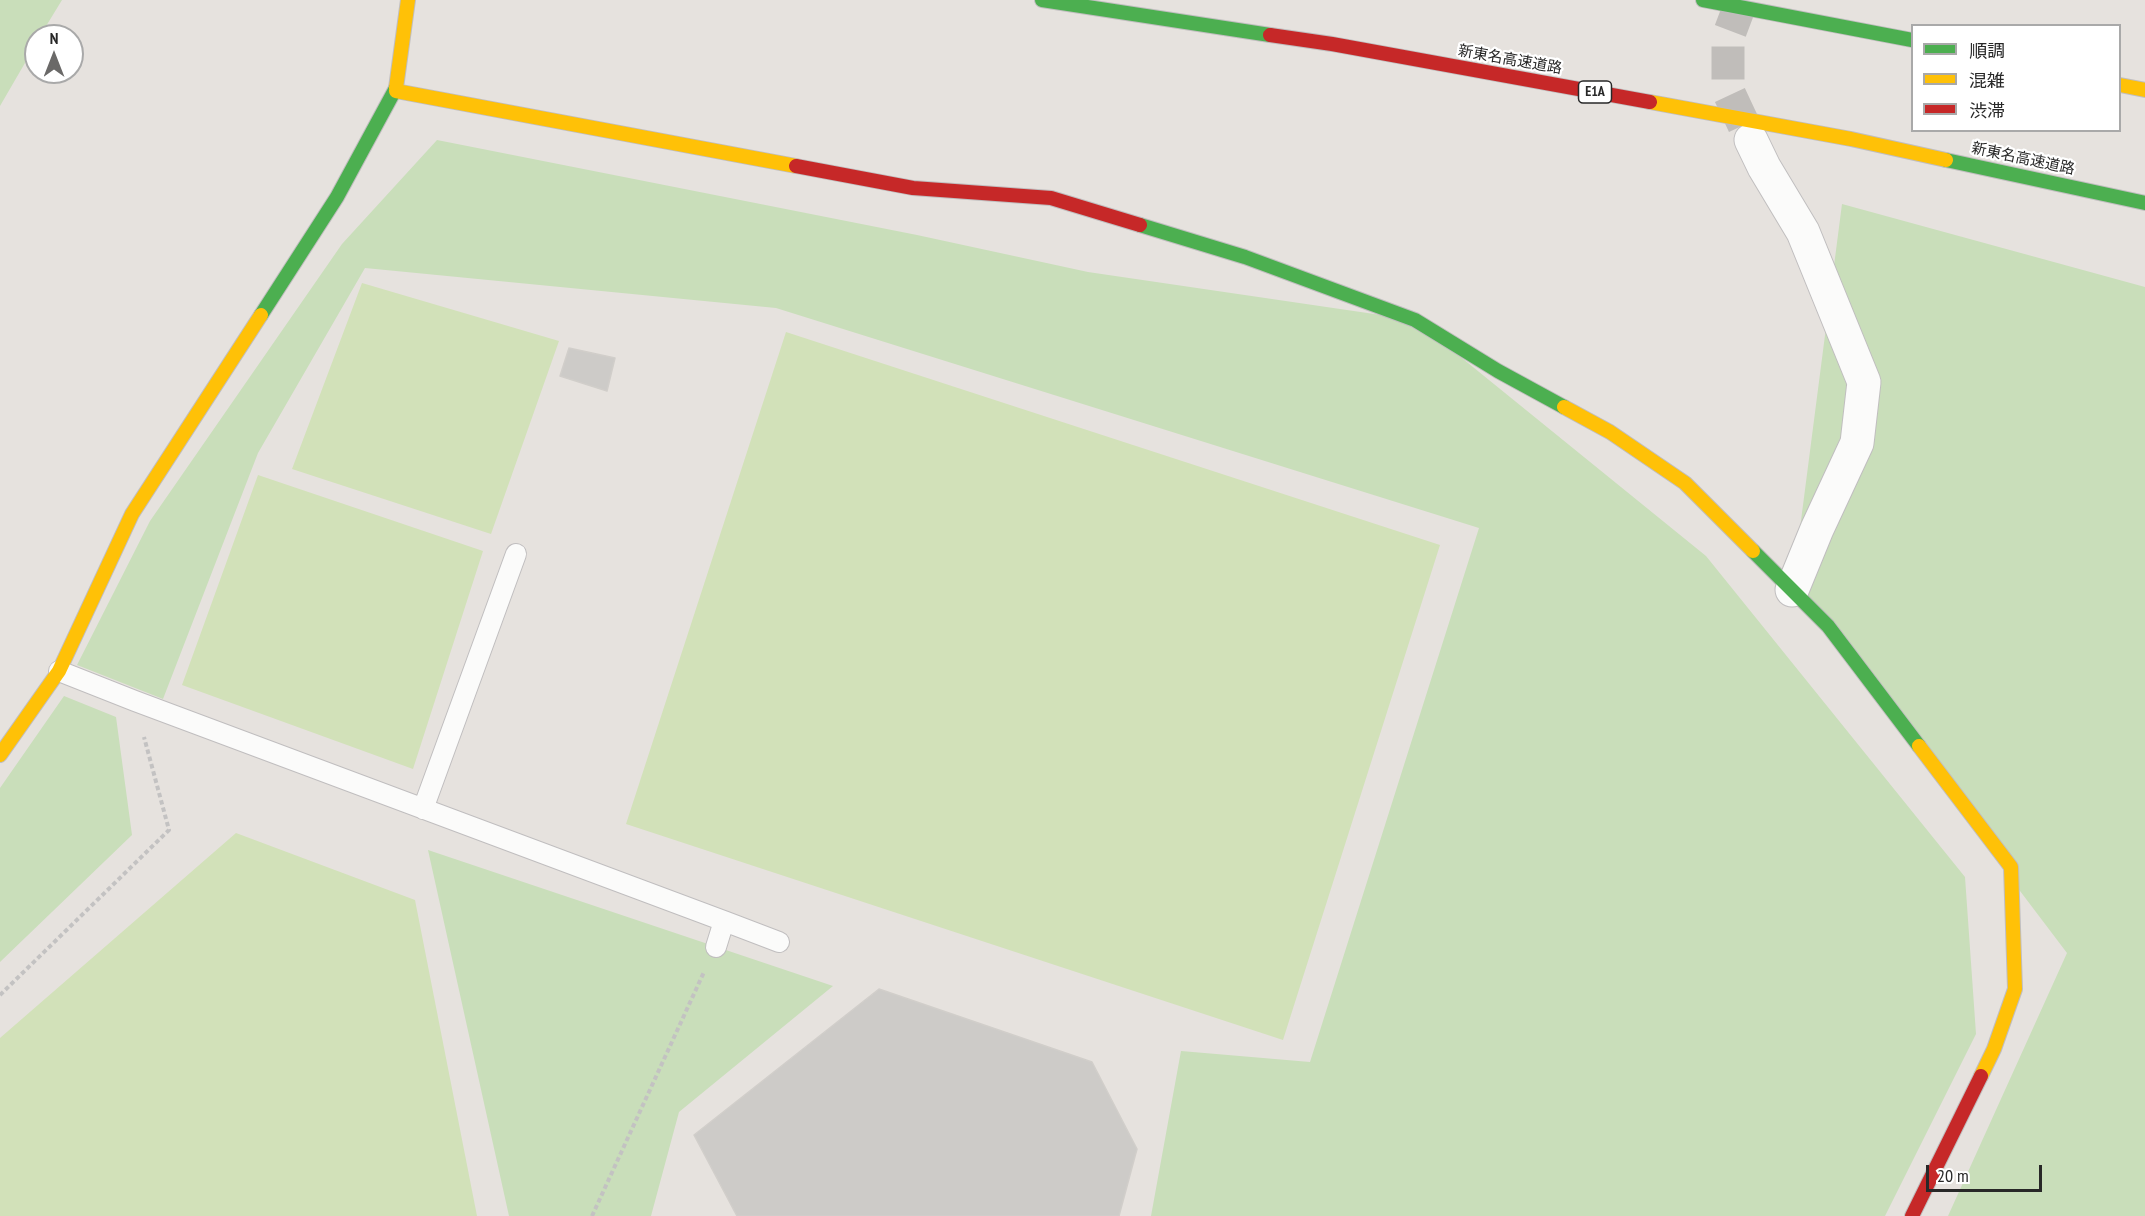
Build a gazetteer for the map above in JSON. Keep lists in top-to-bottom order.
{
  "streets": {
    "main road": ["新東名高速道路", "E1A"]
  },
  "legend": ["順調", "混雑", "渋滞"],
  "scale_bar": "20 m",
  "north": "top"
}
